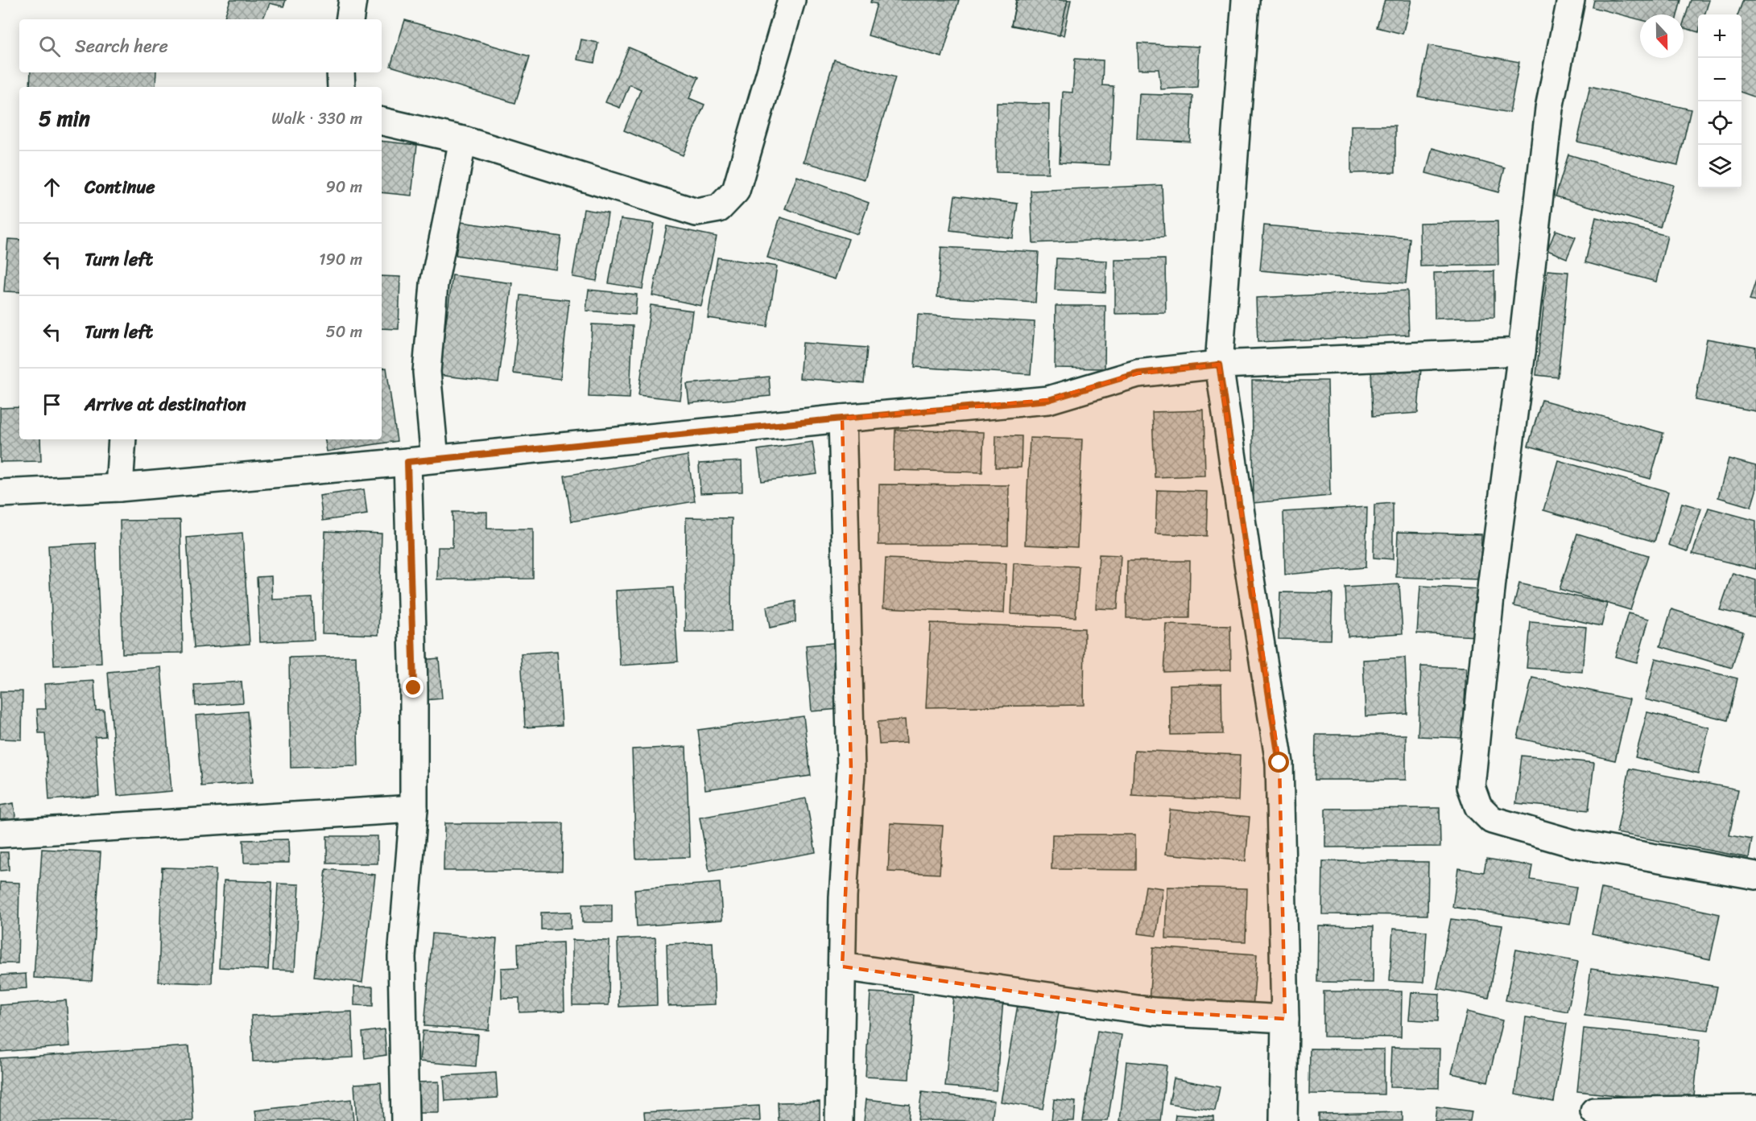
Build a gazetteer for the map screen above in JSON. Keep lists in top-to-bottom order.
{
  "north": "bottom",
  "page": {
    "map_buttons": ["+", "−"],
    "search": "Search here",
    "heading": ["5 min", "Walk · 330 m"],
    "list": [
      ["Continue", "90 m"],
      ["Turn left", "190 m"],
      ["Turn left", "50 m"],
      "Arrive at destination"
    ]
  }
}
